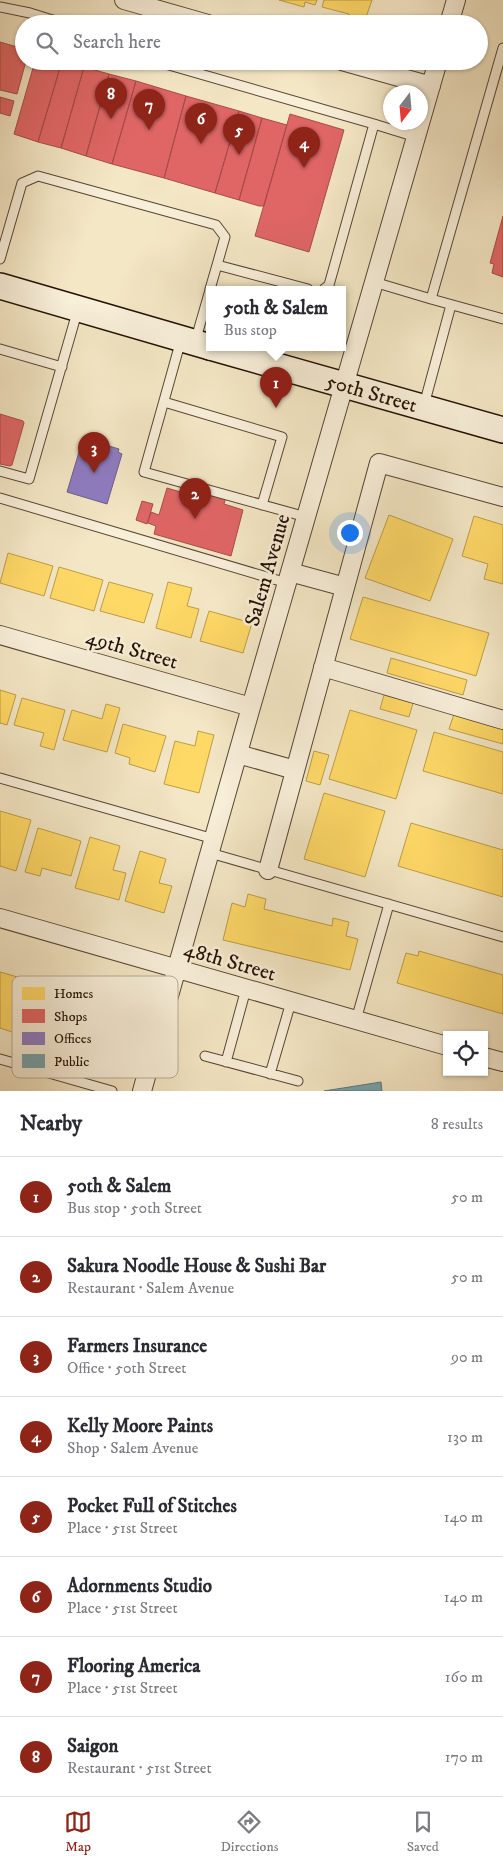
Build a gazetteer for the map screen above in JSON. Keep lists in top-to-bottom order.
{
  "streets": {
    "main road": ["50th Street"],
    "street": ["Salem Avenue", "49th Street", "48th Street"]
  },
  "crossings": [
    ["50th Street", "Salem Avenue"],
    ["Salem Avenue", "49th Street"],
    ["Salem Avenue", "48th Street"]
  ],
  "legend": [
    "Homes",
    "Shops",
    "Offices",
    "Public"
  ],
  "north": "bottom",
  "page": {
    "search": "Search here",
    "pins": [
      "8",
      "7",
      "6",
      "5",
      "4",
      "1",
      "3",
      "2"
    ],
    "popup": ["50th & Salem", "Bus stop"],
    "heading": ["Nearby", "8 results"],
    "list": [
      {
        "mark": "1",
        "name": "50th & Salem",
        "note": "Bus stop · 50th Street",
        "value": "50 m"
      },
      {
        "mark": "2",
        "name": "Sakura Noodle House & Sushi Bar",
        "note": "Restaurant · Salem Avenue",
        "value": "50 m"
      },
      {
        "mark": "3",
        "name": "Farmers Insurance",
        "note": "Office · 50th Street",
        "value": "90 m"
      },
      {
        "mark": "4",
        "name": "Kelly Moore Paints",
        "note": "Shop · Salem Avenue",
        "value": "130 m"
      },
      {
        "mark": "5",
        "name": "Pocket Full of Stitches",
        "note": "Place · 51st Street",
        "value": "140 m"
      },
      {
        "mark": "6",
        "name": "Adornments Studio",
        "note": "Place · 51st Street",
        "value": "140 m"
      },
      {
        "mark": "7",
        "name": "Flooring America",
        "note": "Place · 51st Street",
        "value": "160 m"
      },
      {
        "mark": "8",
        "name": "Saigon",
        "note": "Restaurant · 51st Street",
        "value": "170 m"
      }
    ],
    "nav": ["Map", "Directions", "Saved"]
  }
}
